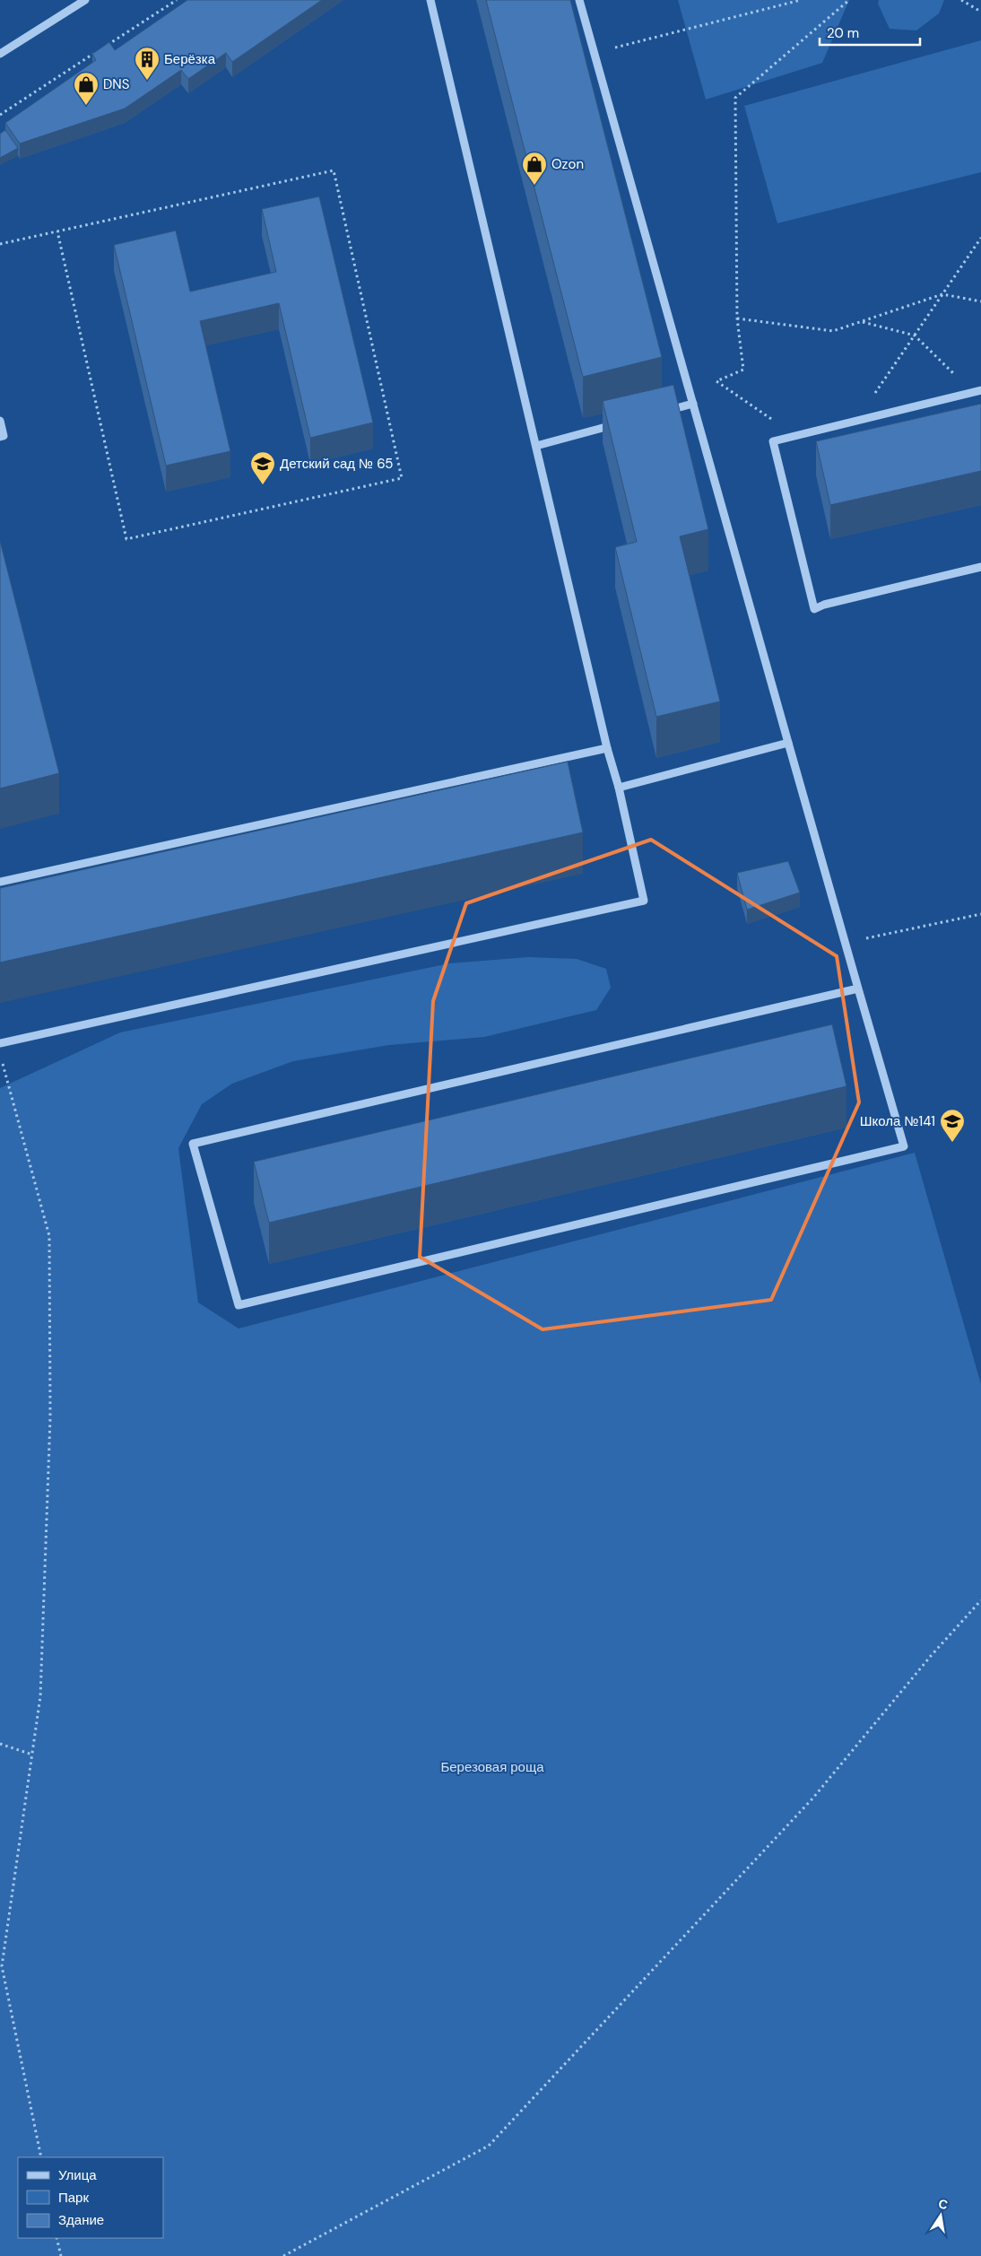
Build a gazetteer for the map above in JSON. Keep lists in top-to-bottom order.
{
  "parks": ["Березовая роща"],
  "places": {
    "building": ["Берёзка"],
    "shop": ["DNS", "Ozon"],
    "school or university": ["Детский сад № 65", "Школа №141"]
  },
  "legend": ["Улица", "Парк", "Здание"],
  "scale_bar": "20 m",
  "north": "top"
}
